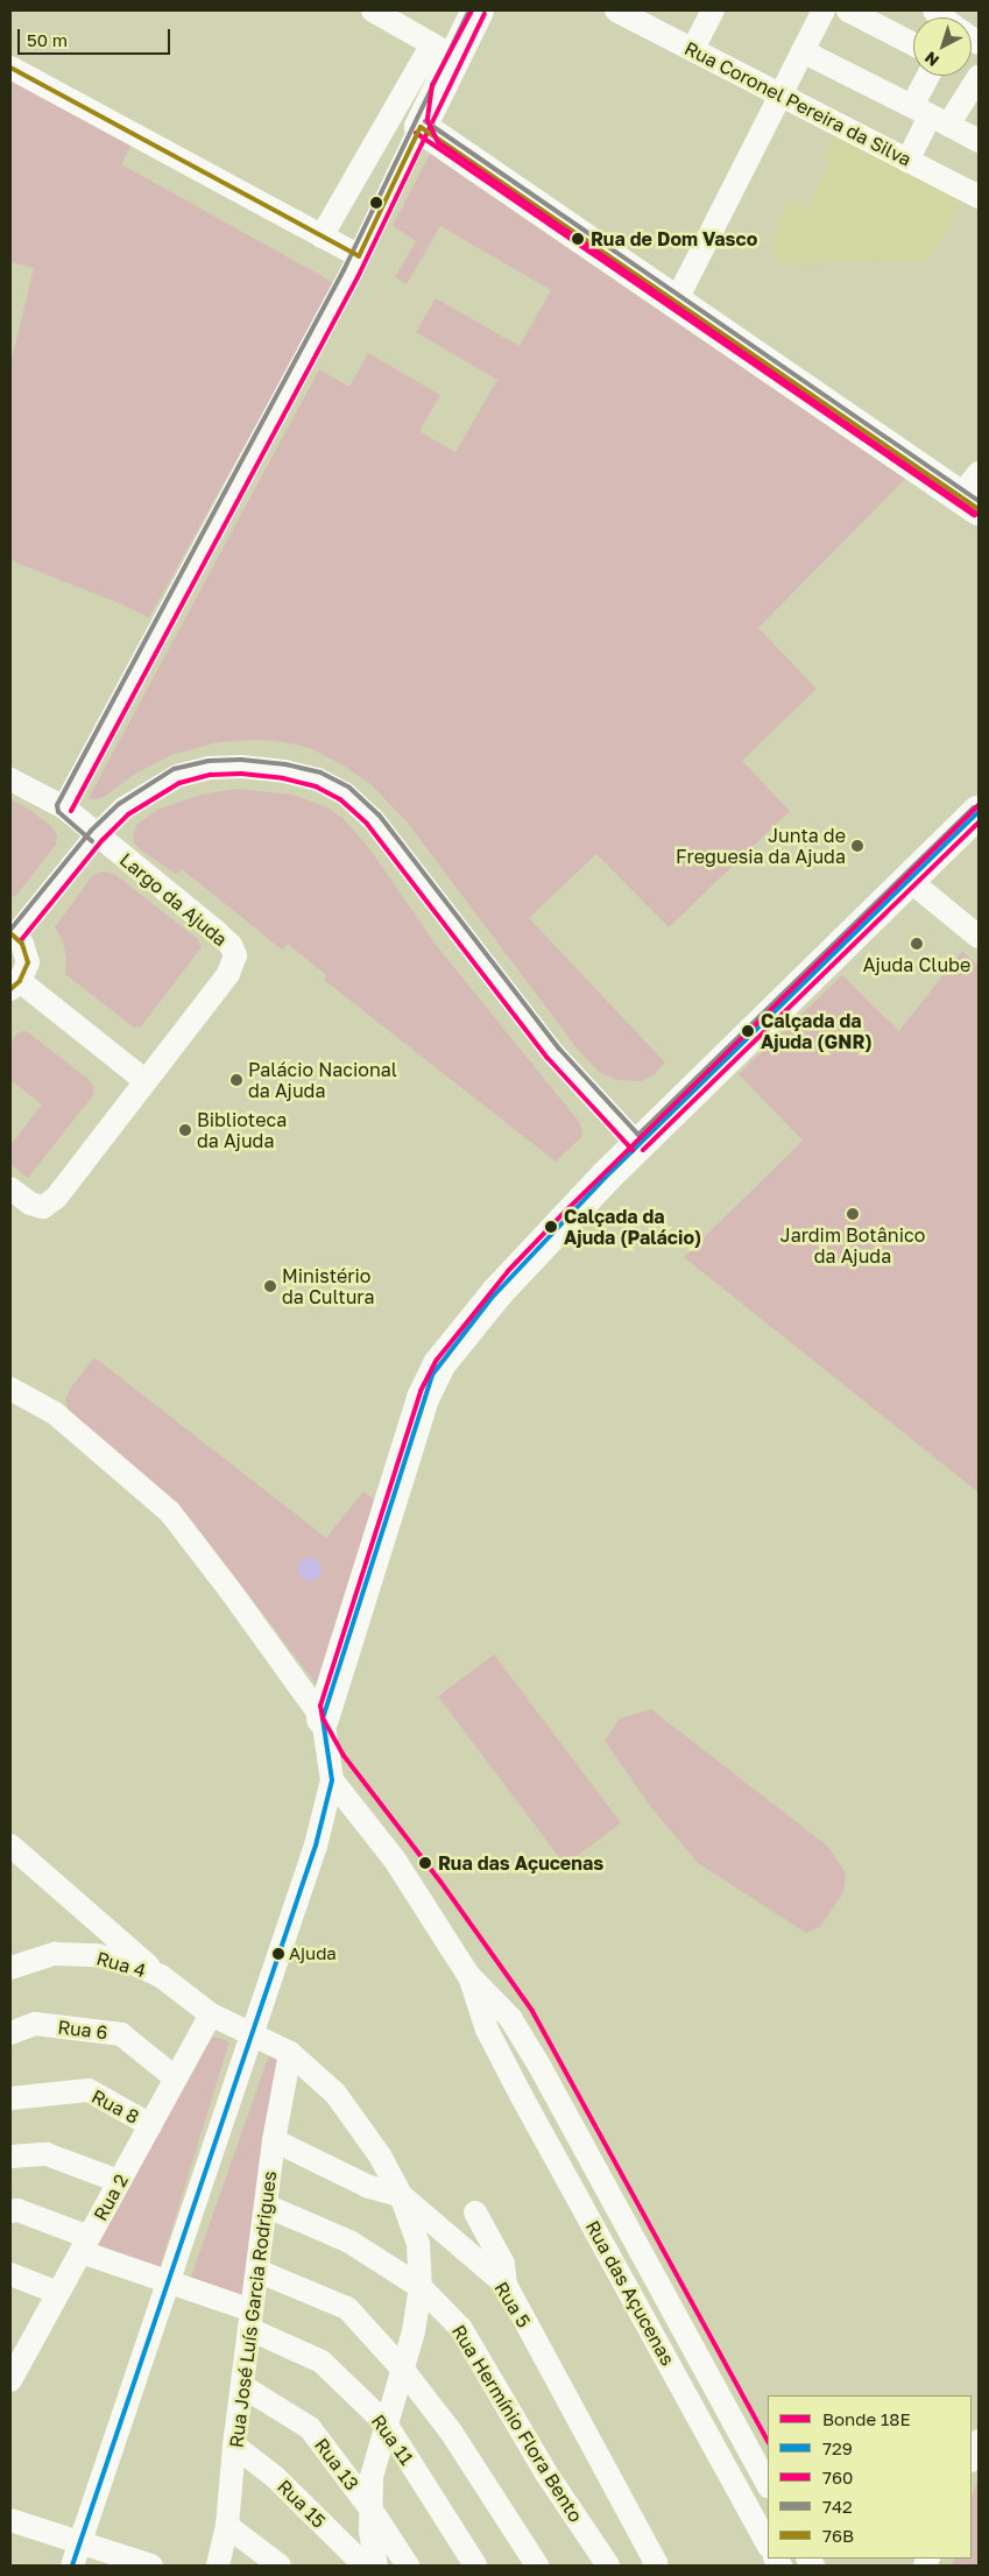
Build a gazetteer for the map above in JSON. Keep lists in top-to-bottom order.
{
  "streets": {
    "street": [
      "Rua Coronel Pereira da Silva",
      "Largo da Ajuda",
      "Rua 4",
      "Rua 6",
      "Rua 8",
      "Rua 2",
      "Rua das Açucenas",
      "Rua 5",
      "Rua José Luís Garcia Rodrigues",
      "Rua Hermínio Flora Bento",
      "Rua 11",
      "Rua 13",
      "Rua 15"
    ]
  },
  "crossings": [
    ["Rua 4", "Rua 2"],
    ["Rua 4", "Rua 5"],
    ["Rua 4", "Rua José Luís Garcia Rodrigues"],
    ["Rua 6", "Rua 2"],
    ["Rua 8", "Rua 2"],
    ["Rua 2", "Rua 11"],
    ["Rua 5", "Rua José Luís Garcia Rodrigues"],
    ["Rua José Luís Garcia Rodrigues", "Rua Hermínio Flora Bento"],
    ["Rua José Luís Garcia Rodrigues", "Rua 11"],
    ["Rua José Luís Garcia Rodrigues", "Rua 13"],
    ["Rua José Luís Garcia Rodrigues", "Rua 15"]
  ],
  "places": [
    "Rua de Dom Vasco",
    "Junta de Freguesia da Ajuda",
    "Ajuda Clube",
    "Calçada da Ajuda (GNR)",
    "Palácio Nacional da Ajuda",
    "Biblioteca da Ajuda",
    "Jardim Botânico da Ajuda",
    "Calçada da Ajuda (Palácio)",
    "Ministério da Cultura",
    "Rua das Açucenas",
    "Ajuda"
  ],
  "lines": [
    "tram line 18E",
    "transit line 742",
    "transit line 760",
    "transit line 76B",
    "transit line 729"
  ],
  "legend": [
    "Bonde 18E",
    "729",
    "760",
    "742",
    "76B"
  ],
  "scale_bar": "50 m",
  "north": "bottom left"
}
